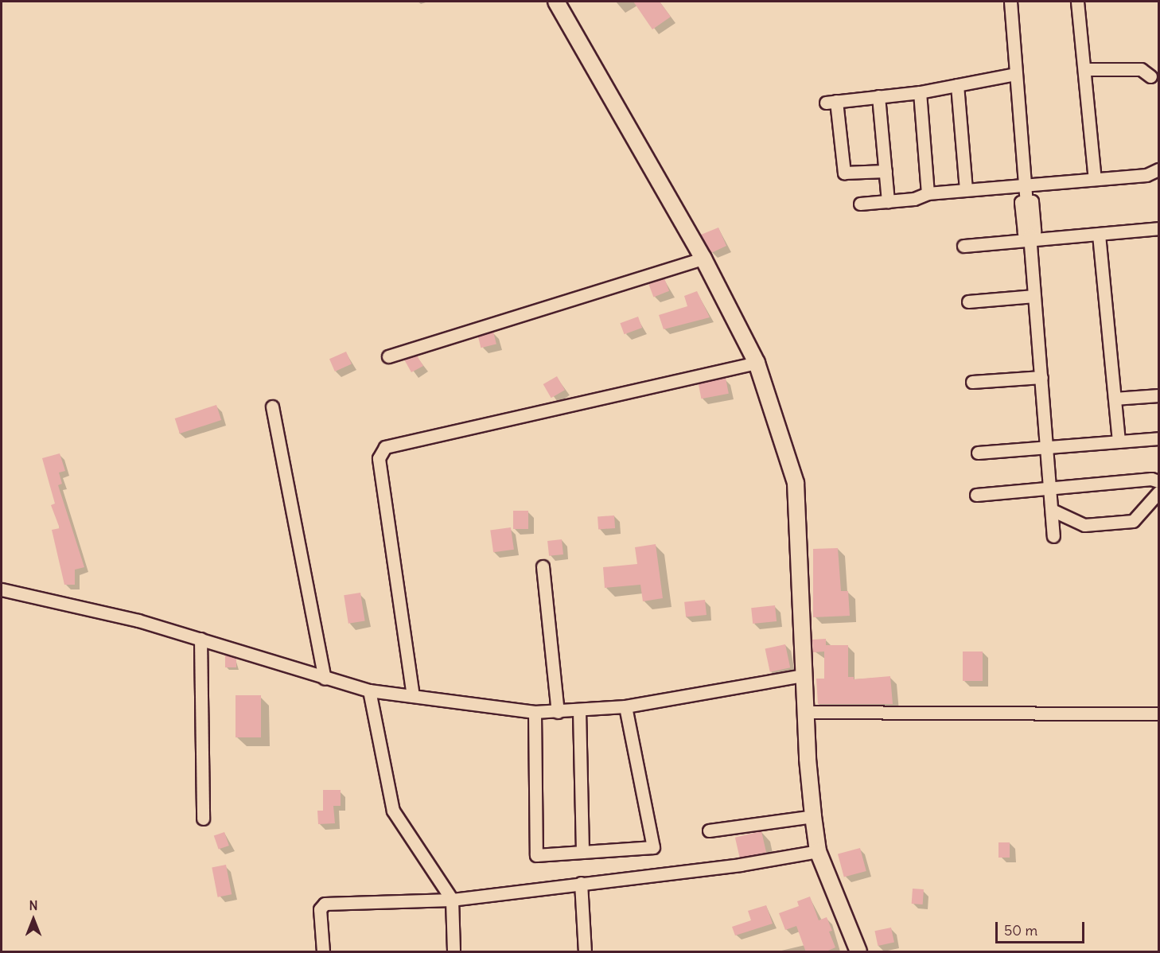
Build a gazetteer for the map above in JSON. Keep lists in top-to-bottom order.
{
  "scale_bar": "50 m",
  "north": "top"
}
